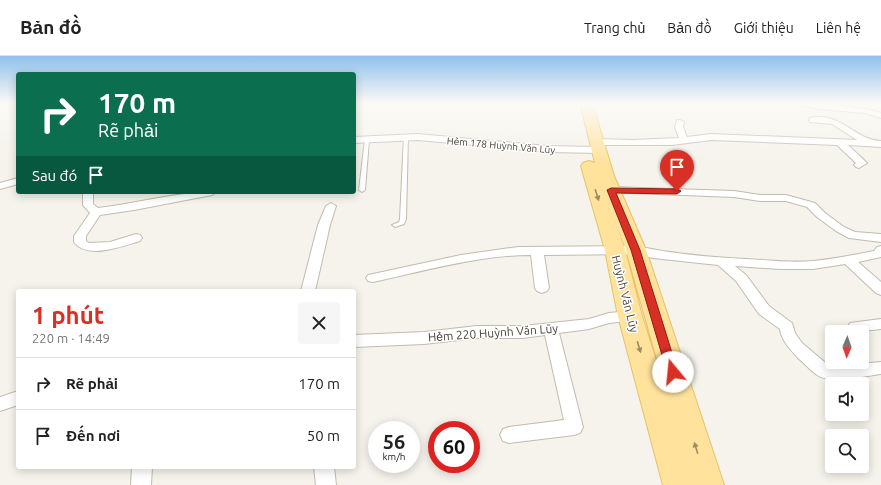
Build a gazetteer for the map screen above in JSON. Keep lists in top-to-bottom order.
{
  "streets": {
    "main road": ["Huỳnh Văn Lũy"],
    "street": ["Hẻm 178 Huỳnh Văn Lũy", "Hẻm 220 Huỳnh Văn Lũy"]
  },
  "crossings": [
    ["Hẻm 178 Huỳnh Văn Lũy", "Huỳnh Văn Lũy"],
    ["Huỳnh Văn Lũy", "Hẻm 220 Huỳnh Văn Lũy"]
  ],
  "north": "bottom",
  "page": {
    "header": "Bản đồ",
    "nav": [
      "Trang chủ",
      "Bản đồ",
      "Giới thiệu",
      "Liên hệ"
    ],
    "turn": ["170 m", "Rẽ phải"],
    "then": "Sau đó",
    "heading": ["1 phút", "220 m · 14:49"],
    "list": [
      {
        "name": "Rẽ phải",
        "value": "170 m"
      },
      {
        "name": "Đến nơi",
        "value": "50 m"
      }
    ],
    "speed": "56 km/h",
    "limit": "60"
  }
}
